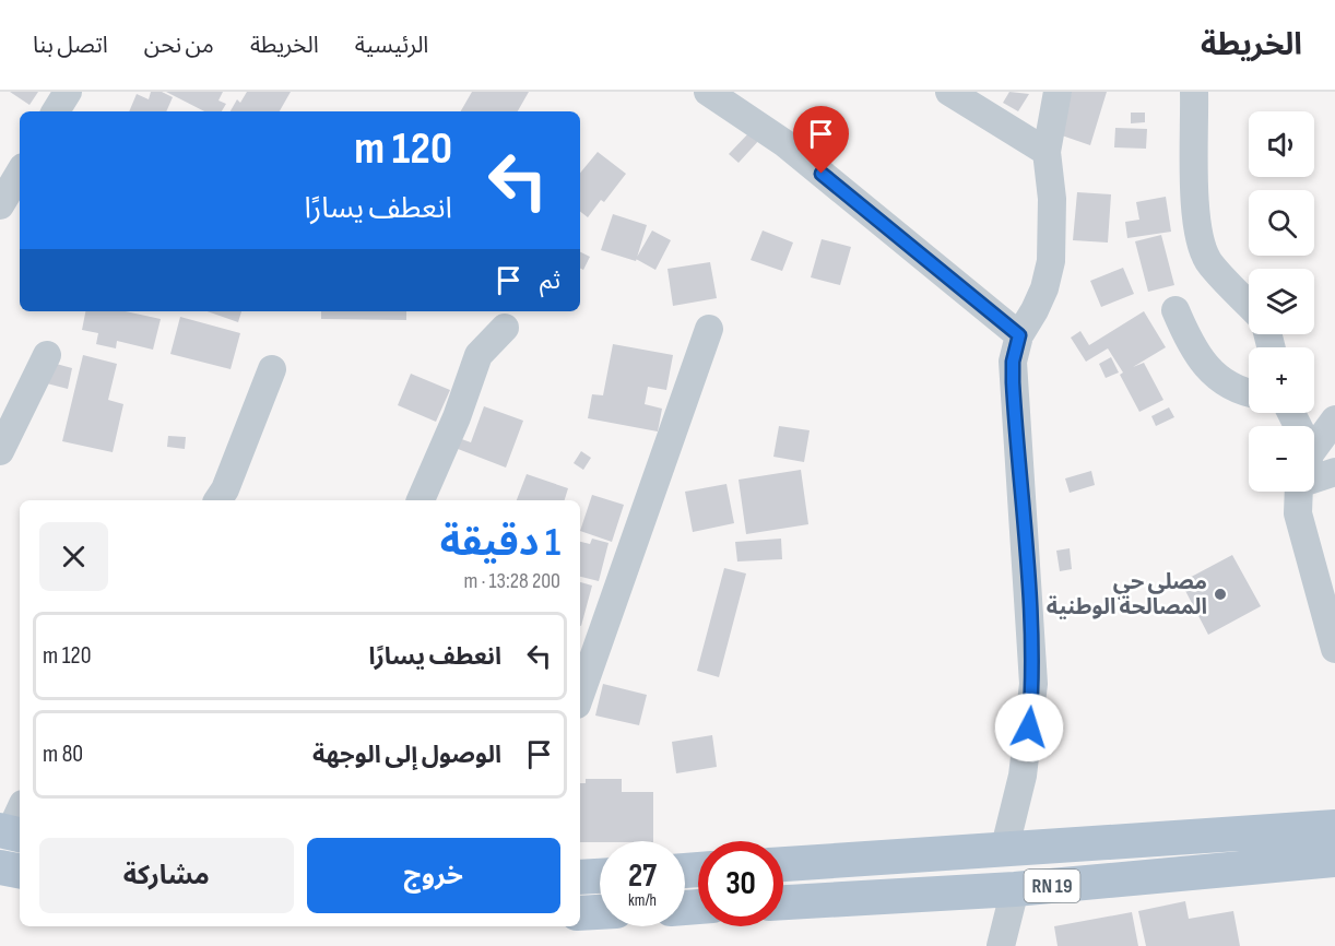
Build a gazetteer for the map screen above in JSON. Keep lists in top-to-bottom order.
{
  "streets": {
    "main road": ["RN 19"]
  },
  "places": ["مصلى حي المصالحة الوطنية"],
  "page": {
    "header": "الخريطة",
    "nav": [
      "الرئيسية",
      "الخريطة",
      "من نحن",
      "اتصل بنا"
    ],
    "map_buttons": ["+", "−"],
    "turn": ["120 m", "انعطف يسارًا"],
    "then": "ثم",
    "heading": ["1 دقيقة", "200 m · 13:28"],
    "list": [
      {
        "name": "انعطف يسارًا",
        "value": "120 m"
      },
      {
        "name": "الوصول إلى الوجهة",
        "value": "80 m"
      }
    ],
    "buttons": ["خروج", "مشاركة"],
    "speed": "27 km/h",
    "limit": "30"
  }
}
